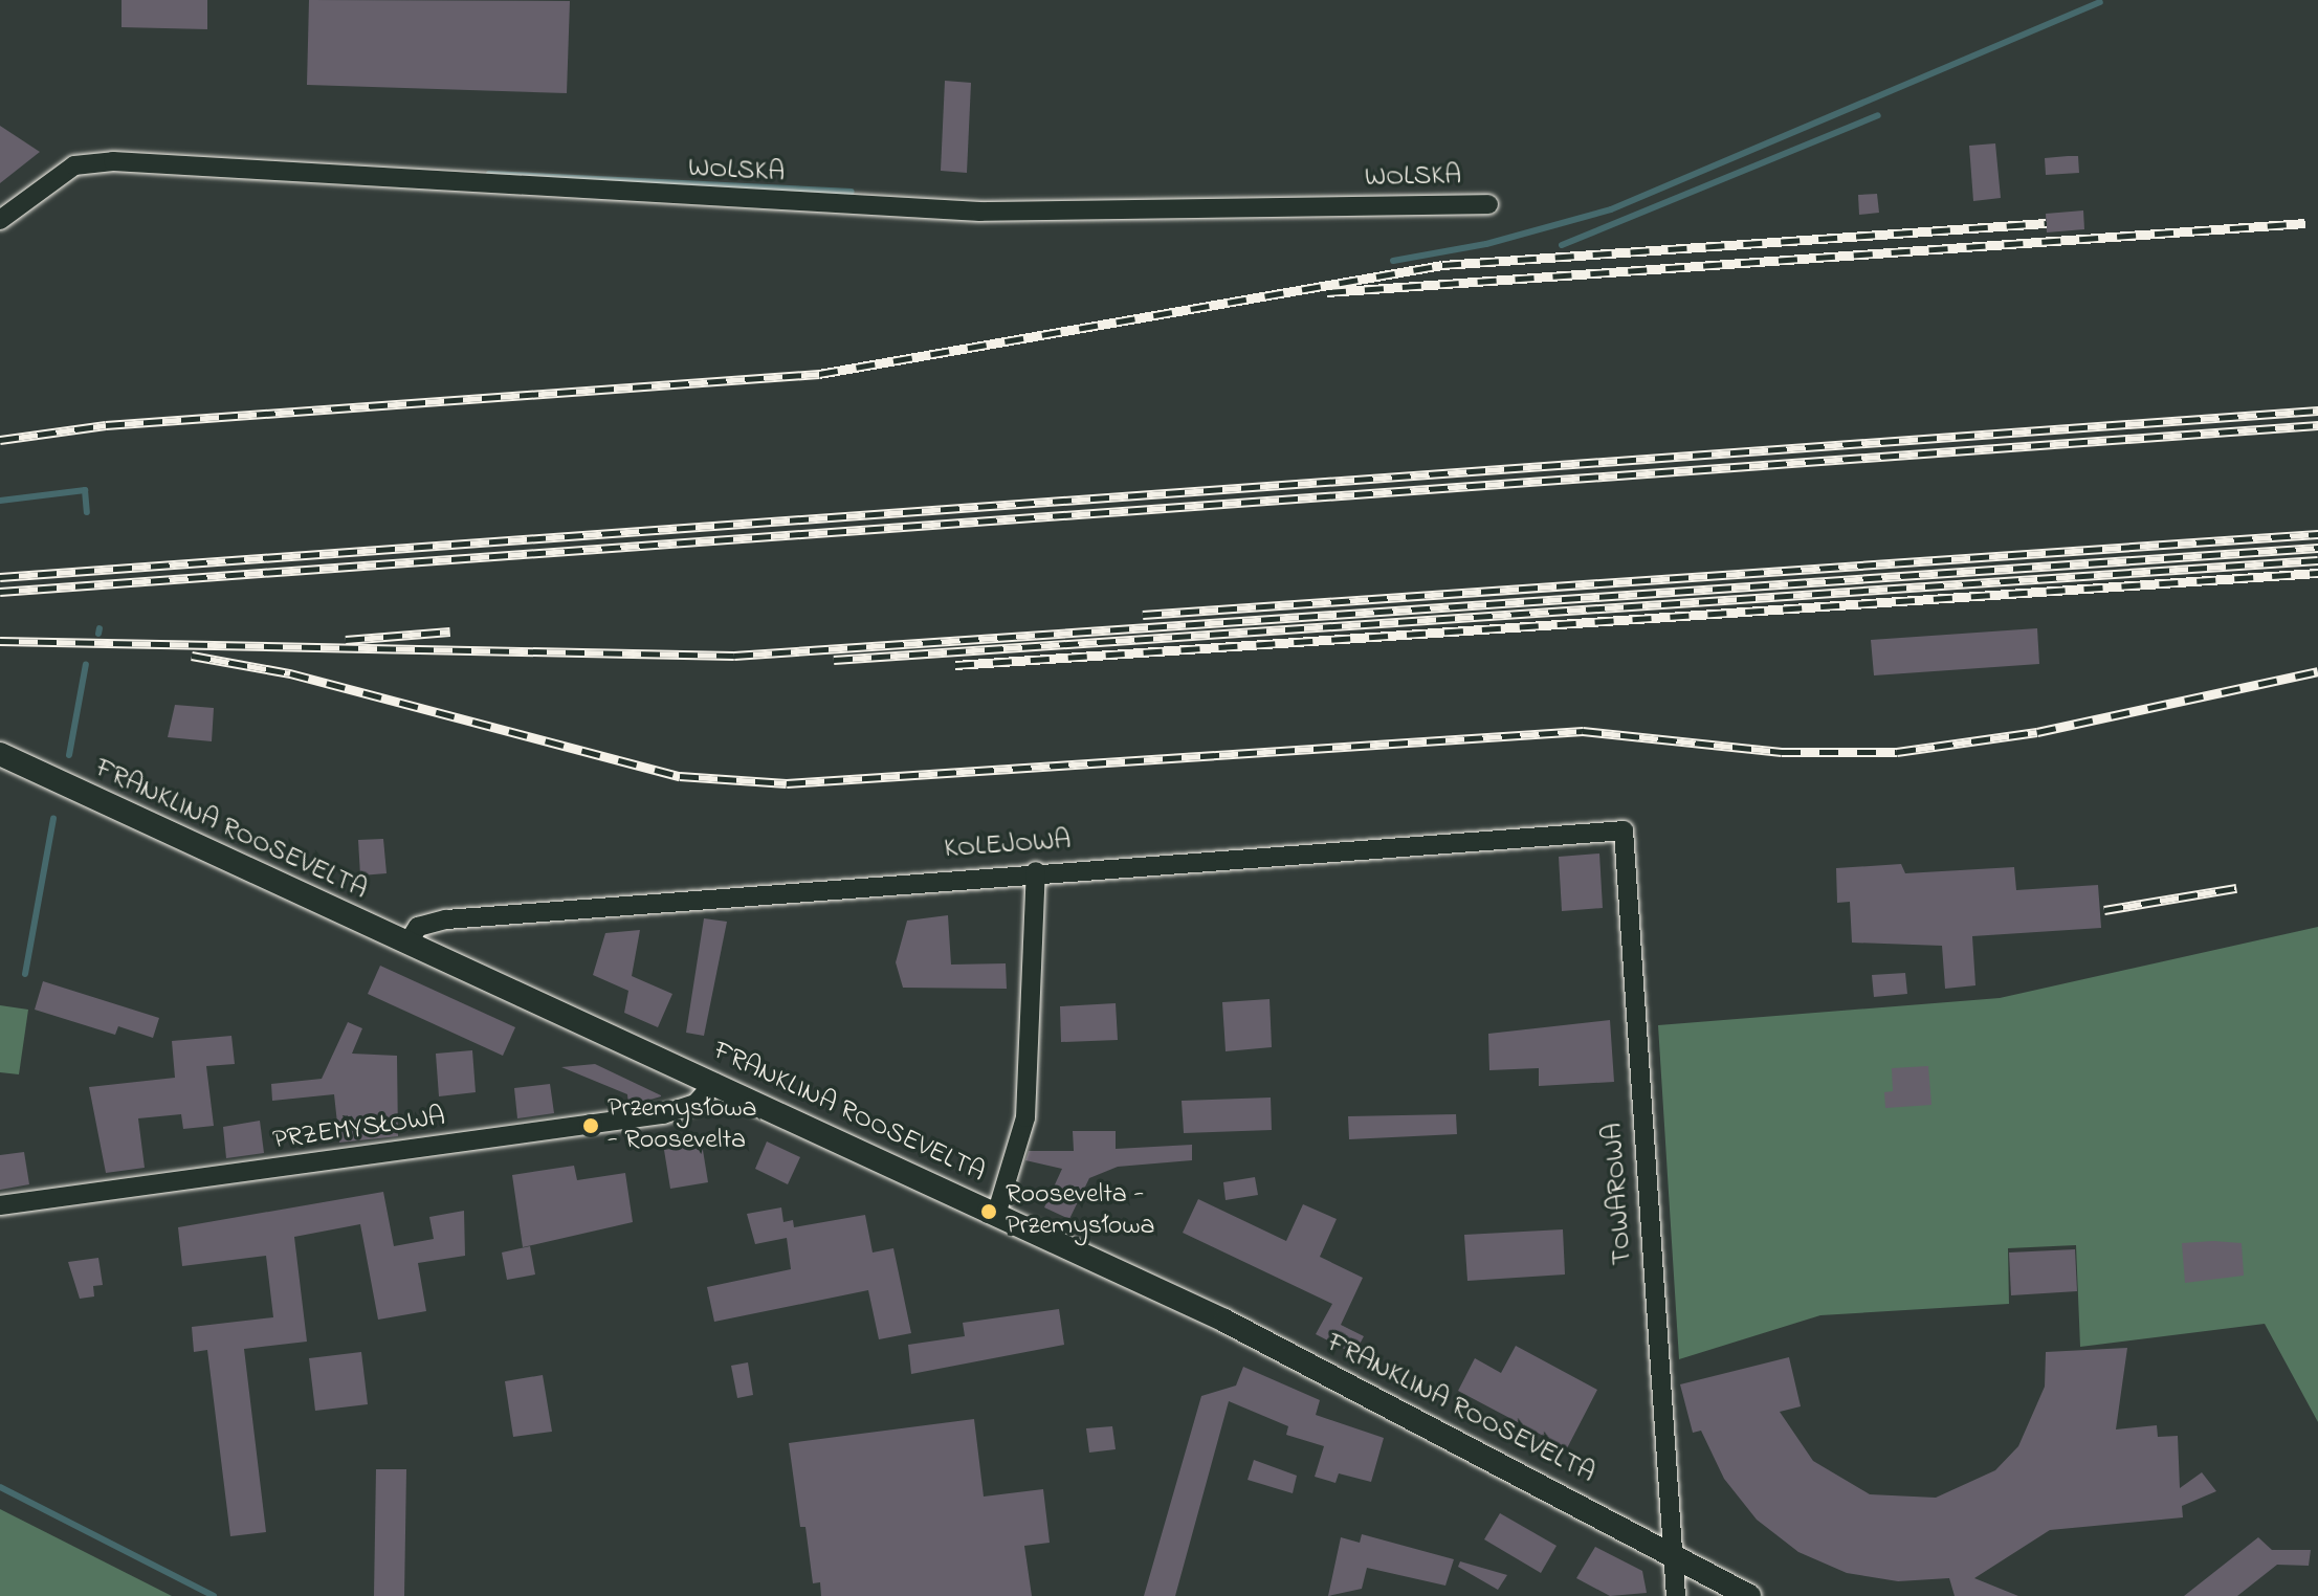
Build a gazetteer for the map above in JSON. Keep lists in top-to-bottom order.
{
  "streets": {
    "street": [
      "WOLSKA",
      "FRANKLINA ROOSEVELTA",
      "KOLEJOWA",
      "PRZEMYSŁOWA",
      "TOWAROWA"
    ]
  },
  "crossings": [
    ["FRANKLINA ROOSEVELTA", "KOLEJOWA"],
    ["FRANKLINA ROOSEVELTA", "PRZEMYSŁOWA"],
    ["FRANKLINA ROOSEVELTA", "TOWAROWA"],
    ["KOLEJOWA", "TOWAROWA"]
  ],
  "places": ["Przemysłowa - Roosevelta", "Roosevelta - Przemysłowa"]
}
